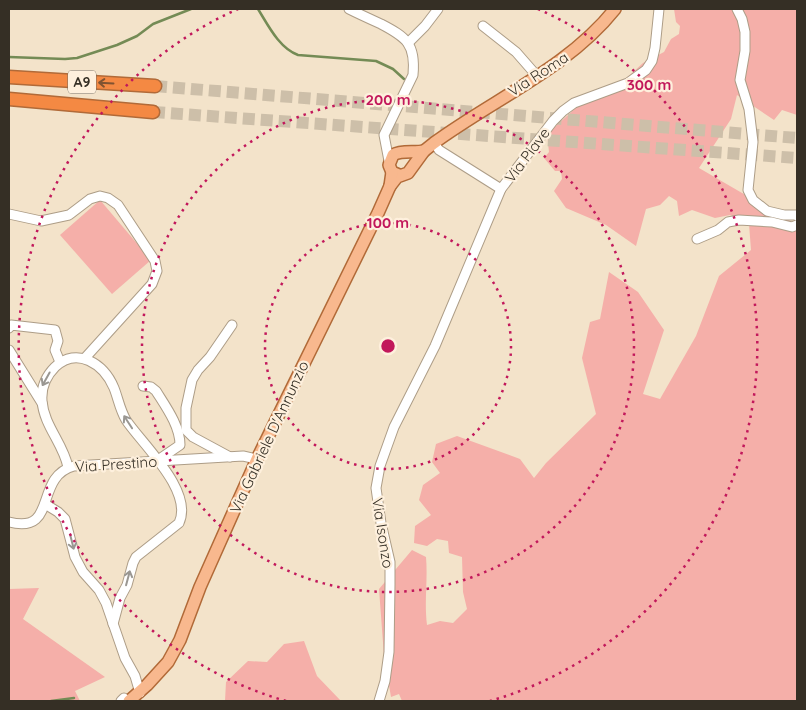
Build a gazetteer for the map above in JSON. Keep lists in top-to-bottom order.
{
  "streets": {
    "highway": ["A9"],
    "main road": ["Via Roma", "Via Gabriele D'Annunzio"],
    "street": ["Via Piave", "Via Prestino", "Via Isonzo"]
  },
  "crossings": [
    ["Via Piave", "Via Isonzo"],
    ["Via Gabriele D'Annunzio", "Via Prestino"]
  ],
  "rings": ["300 m", "200 m", "100 m"]
}
